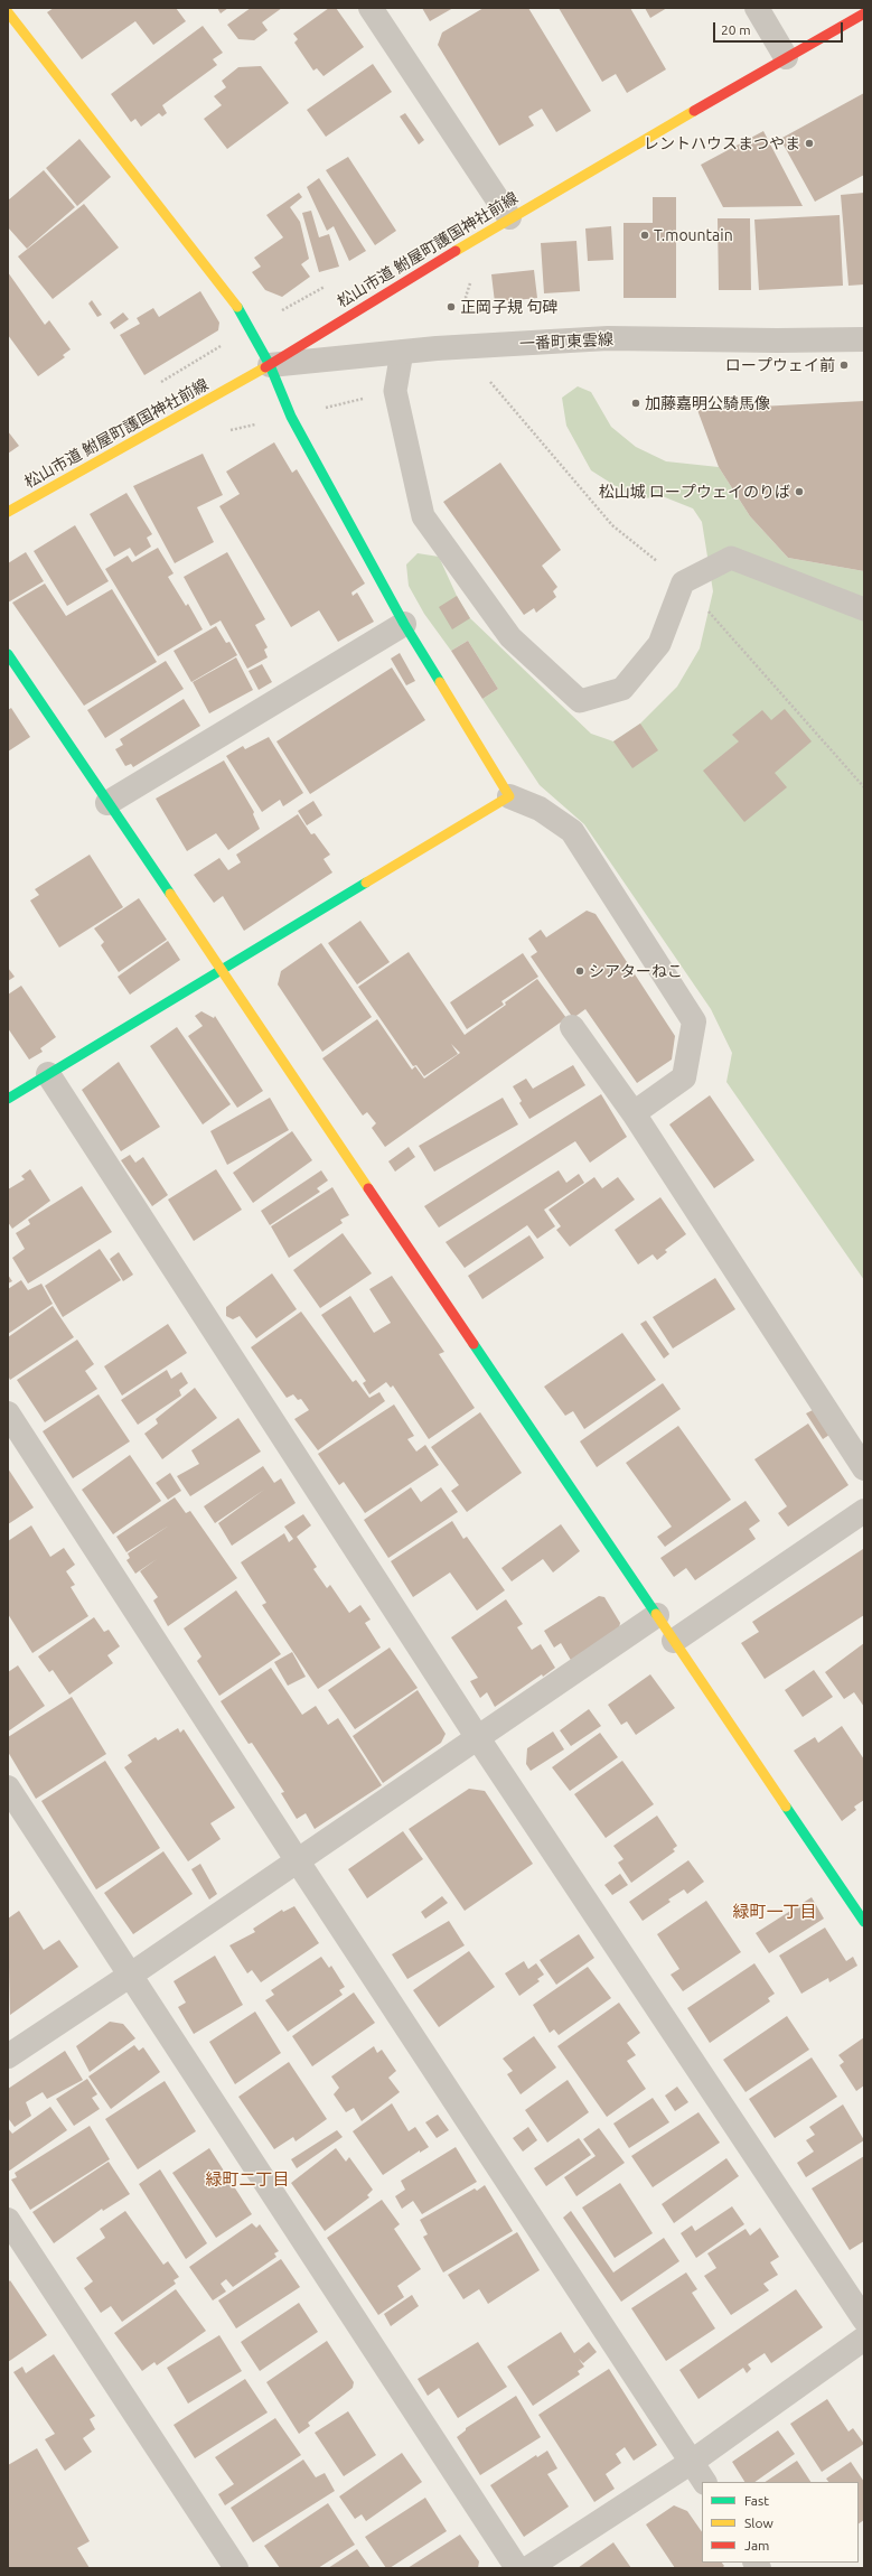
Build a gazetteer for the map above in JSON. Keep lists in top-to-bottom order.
{
  "streets": {
    "street": ["松山市道 鮒屋町護国神社前線", "一番町東雲線"]
  },
  "crossings": [
    ["松山市道 鮒屋町護国神社前線", "一番町東雲線"]
  ],
  "districts": ["緑町一丁目", "緑町二丁目"],
  "places": [
    "レントハウスまつやま",
    "T.mountain",
    "正岡子規 句碑",
    "ロープウェイ前",
    "加藤嘉明公騎馬像",
    "松山城 ロープウェイのりば",
    "シアターねこ"
  ],
  "legend": ["Fast", "Slow", "Jam"],
  "scale_bar": "20 m"
}
